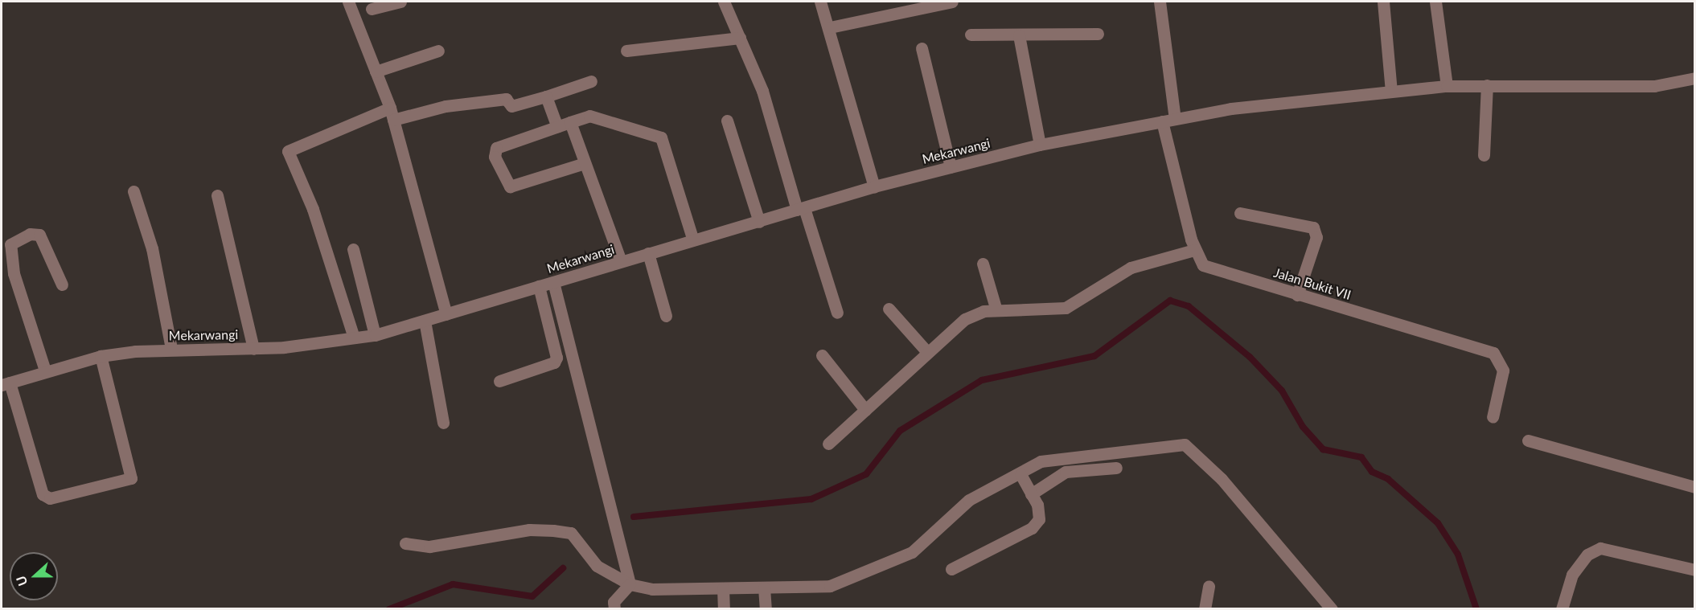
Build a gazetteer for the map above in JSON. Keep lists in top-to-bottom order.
{
  "streets": {
    "street": ["Mekarwangi", "Jalan Bukit VII"]
  },
  "crossings": [
    ["Mekarwangi", "Jalan Bukit VII"]
  ],
  "north": "left"
}
